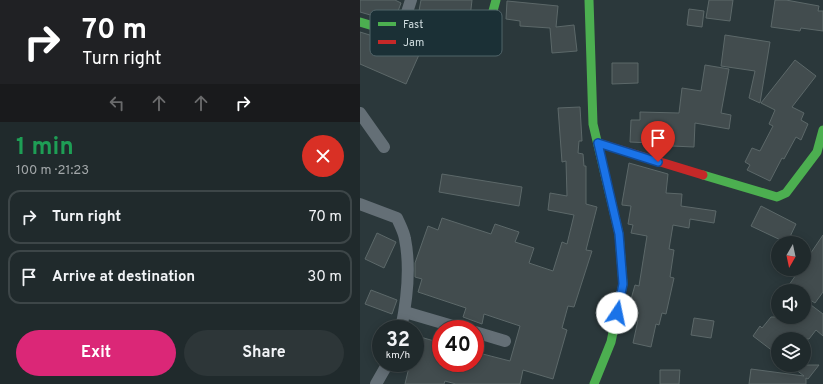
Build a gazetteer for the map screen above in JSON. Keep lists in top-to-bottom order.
{
  "legend": ["Fast", "Jam"],
  "north": "bottom",
  "page": {
    "turn": ["70 m", "Turn right"],
    "heading": ["1 min", "100 m · 21:23"],
    "list": [
      {
        "name": "Turn right",
        "value": "70 m"
      },
      {
        "name": "Arrive at destination",
        "value": "30 m"
      }
    ],
    "speed": "32 km/h",
    "limit": "40",
    "buttons": ["Exit", "Share"]
  }
}
